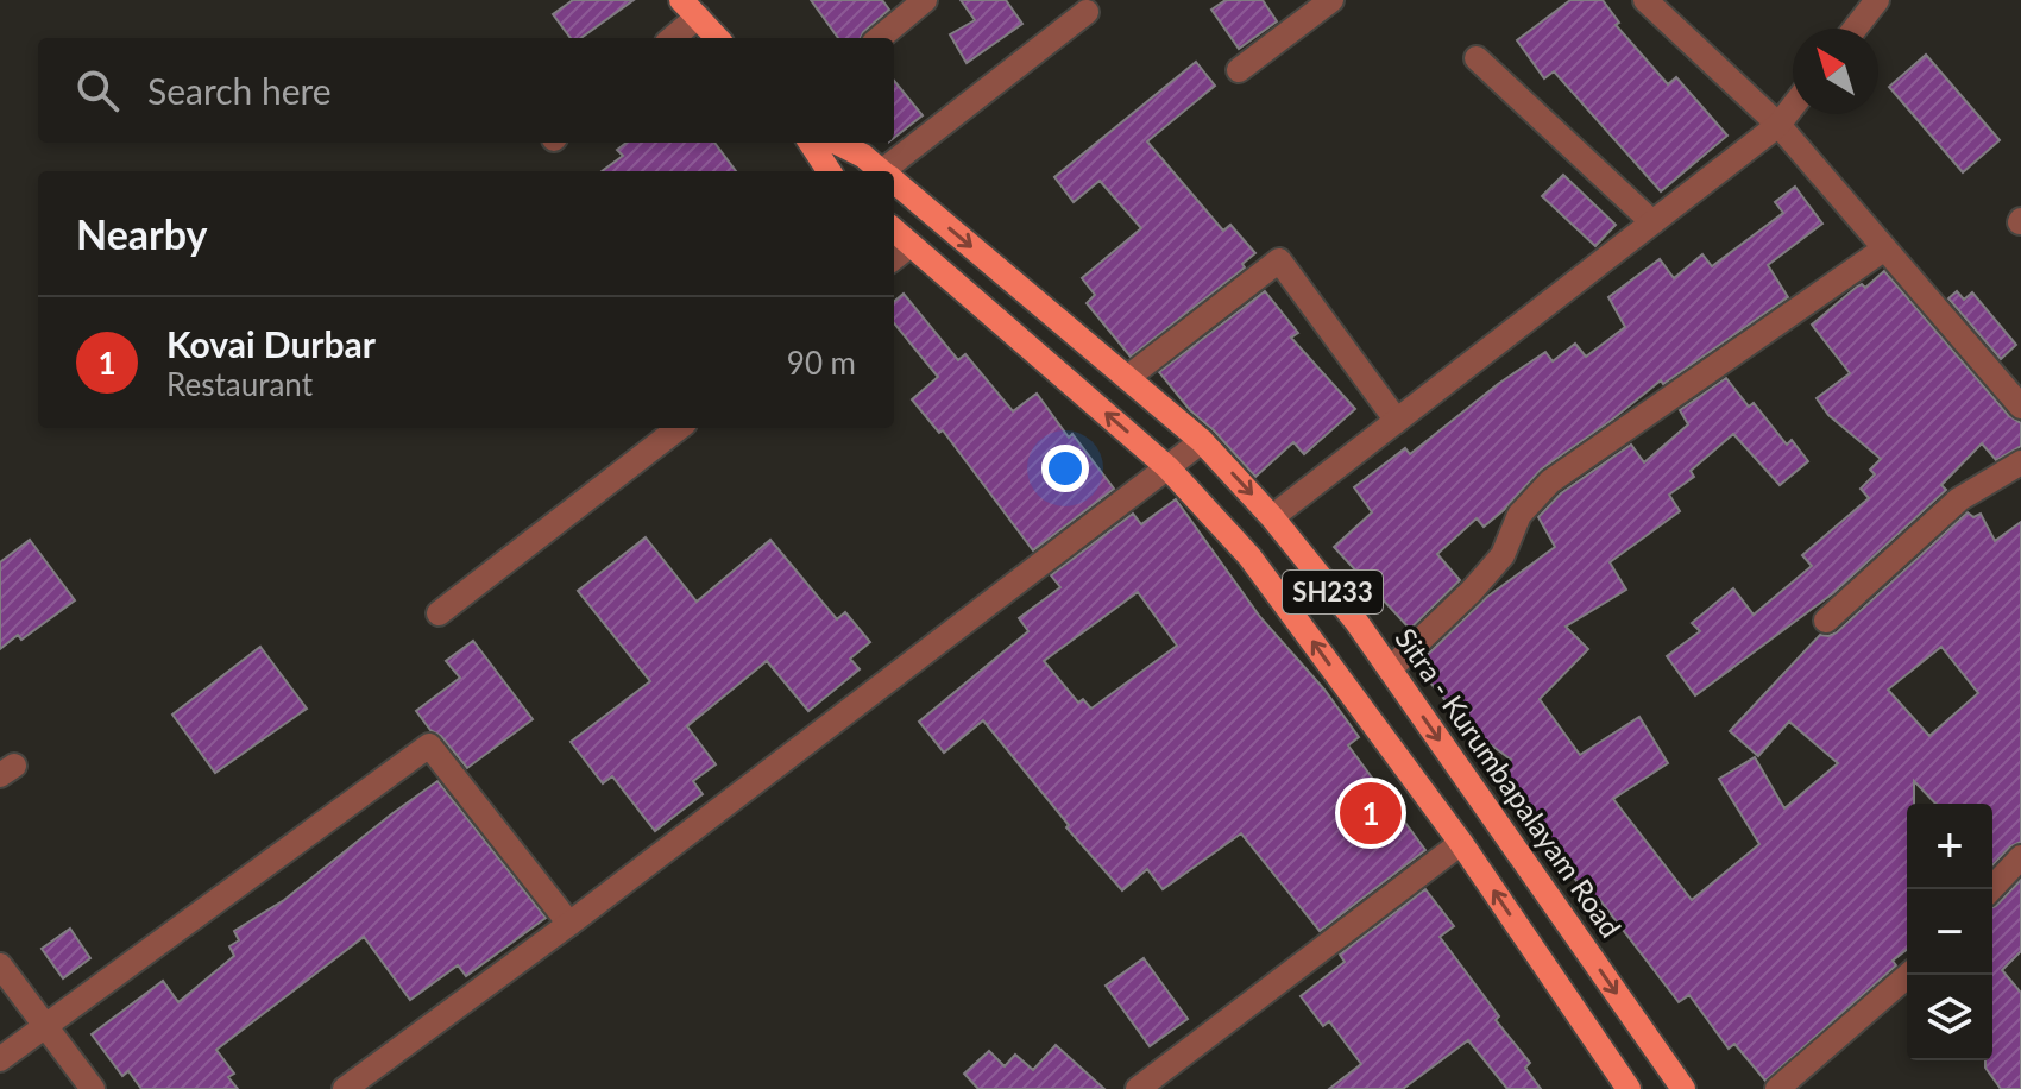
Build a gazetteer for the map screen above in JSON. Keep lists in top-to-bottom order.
{
  "streets": {
    "main road": ["SH233", "Sitra - Kurumbapalayam Road"]
  },
  "north": "top left",
  "page": {
    "search": "Search here",
    "heading": "Nearby",
    "list": [
      {
        "mark": "1",
        "name": "Kovai Durbar",
        "note": "Restaurant",
        "value": "90 m"
      }
    ],
    "pins": "1",
    "map_buttons": ["+", "−"]
  }
}
